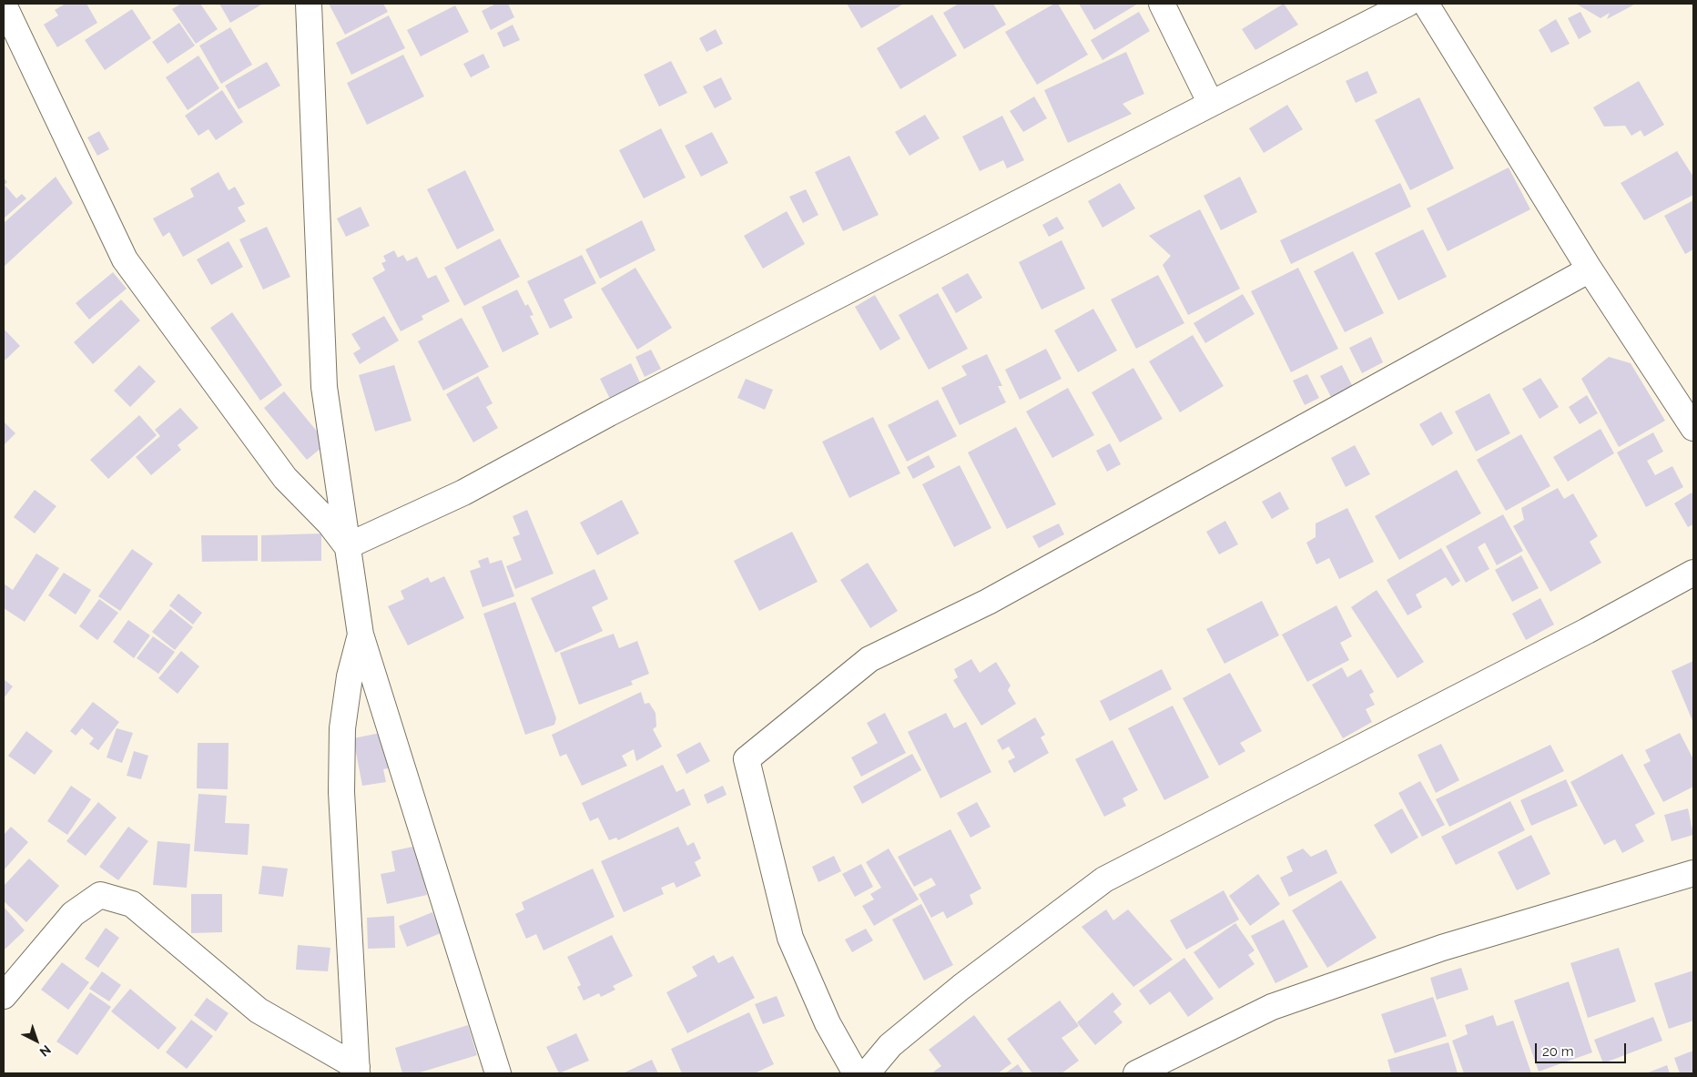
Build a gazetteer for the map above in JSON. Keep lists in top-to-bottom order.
{
  "scale_bar": "20 m",
  "north": "bottom right"
}
